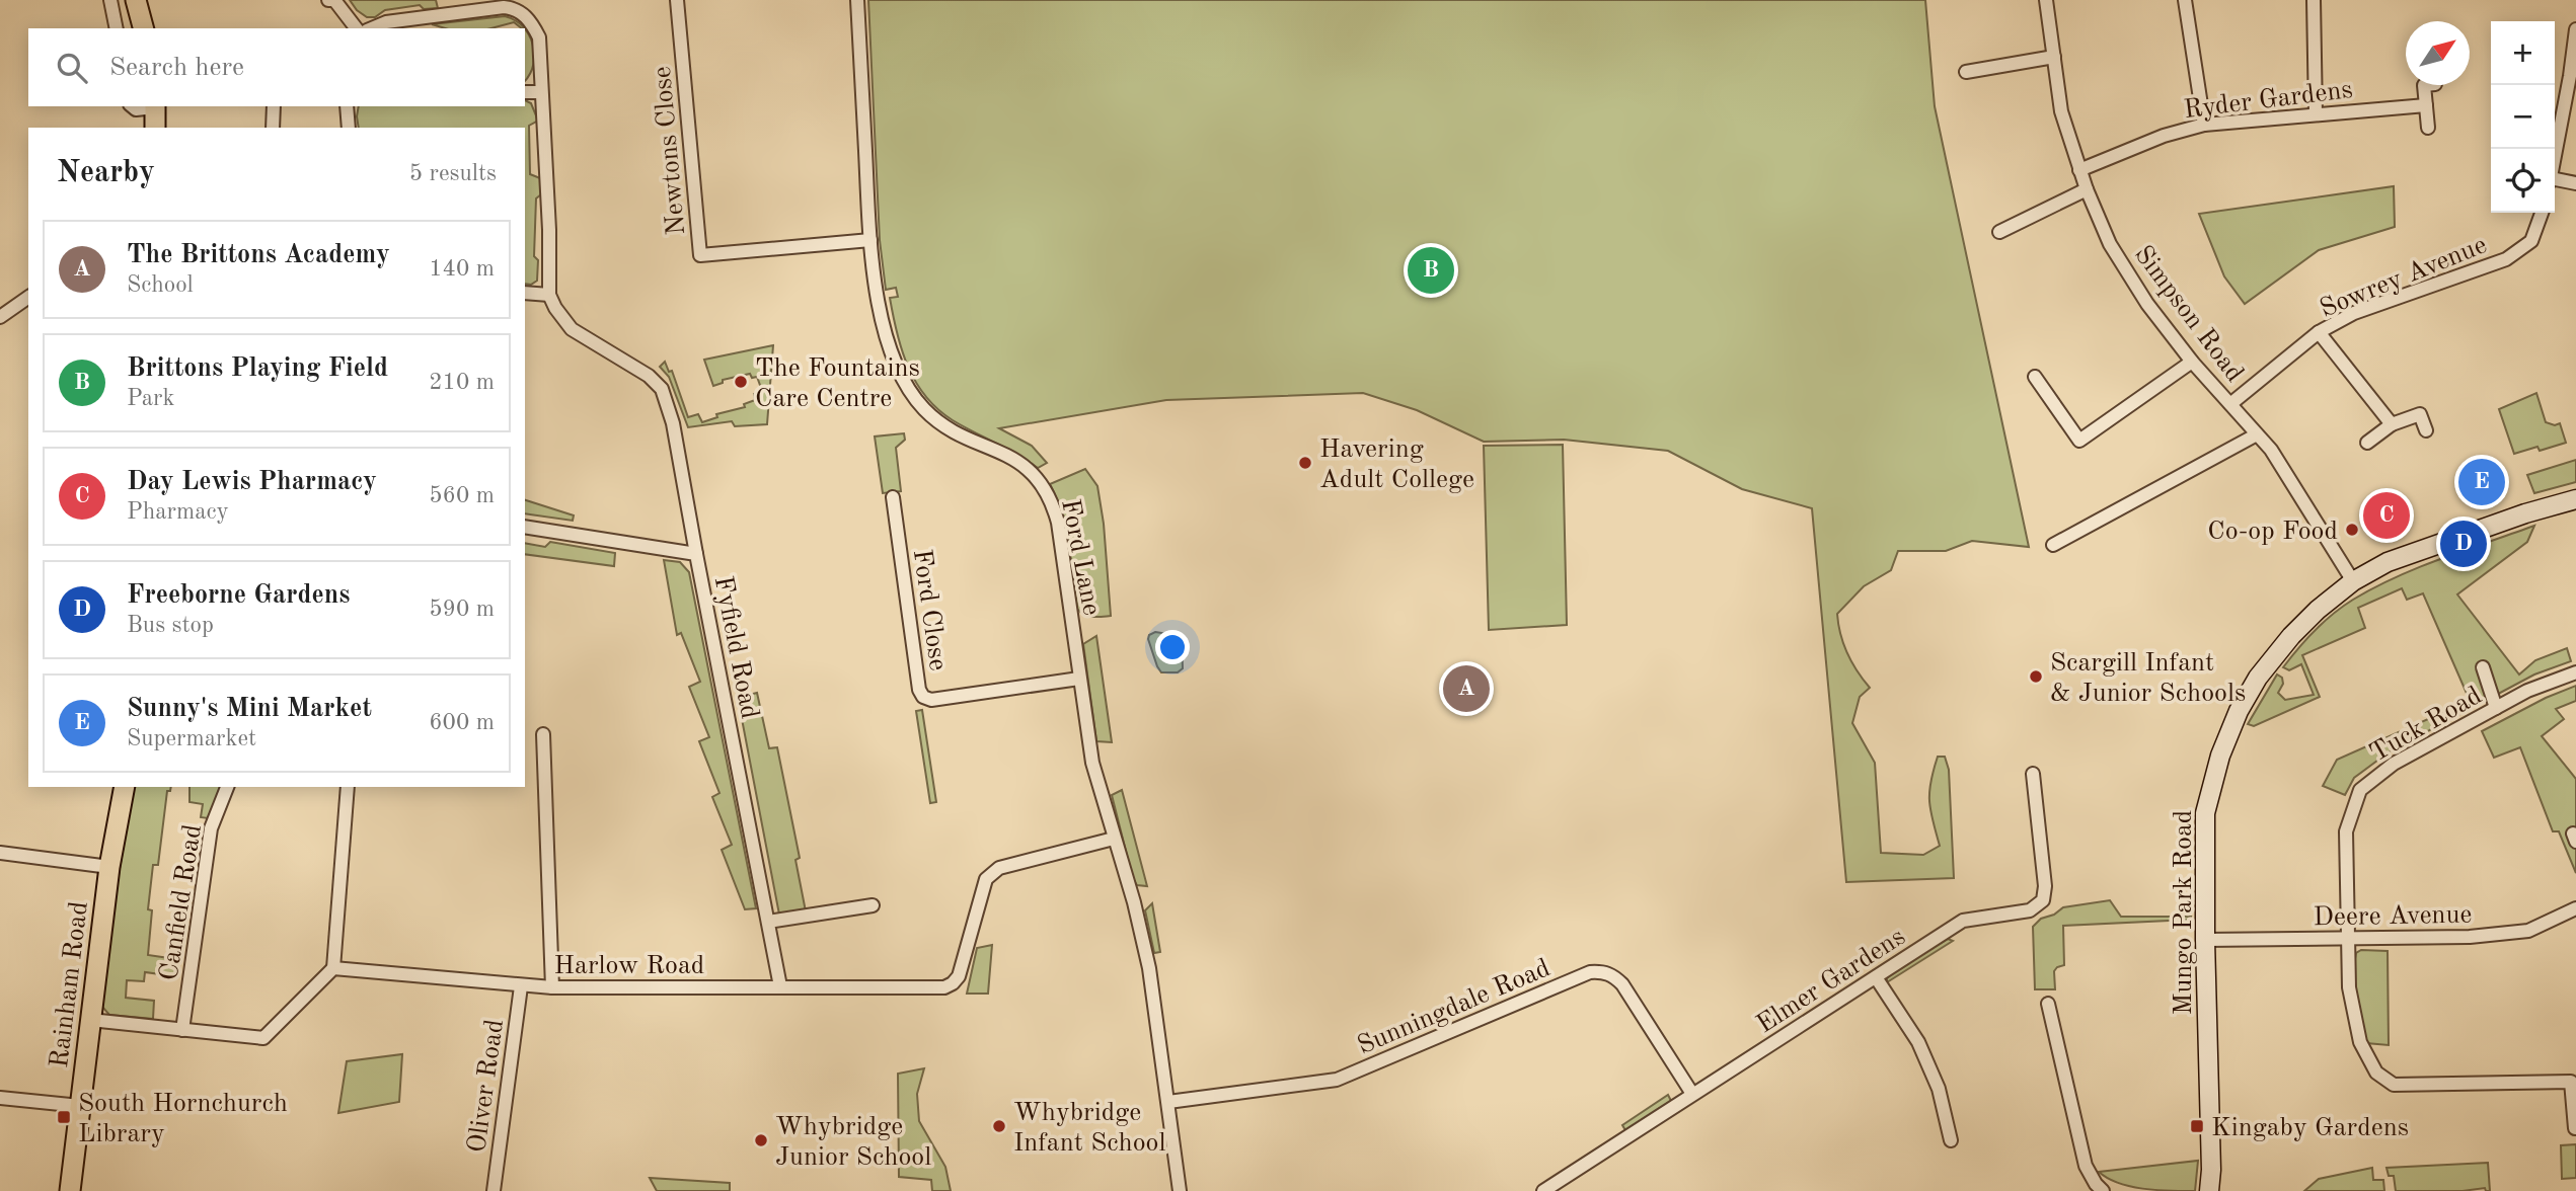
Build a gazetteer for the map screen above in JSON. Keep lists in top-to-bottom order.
{
  "streets": {
    "main road": ["Rainham Road"],
    "street": [
      "Ryder Gardens",
      "Newtons Close",
      "Sowrey Avenue",
      "Simpson Road",
      "Ford Lane",
      "Ford Close",
      "Fyfield Road",
      "Tuck Road",
      "Canfield Road",
      "Mungo Park Road",
      "Deere Avenue",
      "Harlow Road",
      "Elmer Gardens",
      "Sunningdale Road",
      "Oliver Road"
    ]
  },
  "crossings": [
    ["Ryder Gardens", "Simpson Road"],
    ["Newtons Close", "Ford Lane"],
    ["Sowrey Avenue", "Simpson Road"],
    ["Simpson Road", "Mungo Park Road"],
    ["Ford Lane", "Ford Close"],
    ["Ford Lane", "Harlow Road"],
    ["Ford Lane", "Sunningdale Road"],
    ["Fyfield Road", "Harlow Road"],
    ["Tuck Road", "Deere Avenue"],
    ["Mungo Park Road", "Deere Avenue"],
    ["Harlow Road", "Oliver Road"],
    ["Elmer Gardens", "Sunningdale Road"]
  ],
  "places": {
    "other": [
      "The Fountains Care Centre",
      "Havering Adult College",
      "Co-op Food",
      "Scargill Infant & Junior Schools",
      "Whybridge Infant School",
      "Whybridge Junior School"
    ],
    "transit": ["South Hornchurch Library", "Kingaby Gardens"]
  },
  "north": "top right",
  "page": {
    "map_buttons": ["+", "−"],
    "search": "Search here",
    "heading": ["Nearby", "5 results"],
    "list": [
      {
        "mark": "A",
        "name": "The Brittons Academy",
        "note": "School",
        "value": "140 m"
      },
      {
        "mark": "B",
        "name": "Brittons Playing Field",
        "note": "Park",
        "value": "210 m"
      },
      {
        "mark": "C",
        "name": "Day Lewis Pharmacy",
        "note": "Pharmacy",
        "value": "560 m"
      },
      {
        "mark": "D",
        "name": "Freeborne Gardens",
        "note": "Bus stop",
        "value": "590 m"
      },
      {
        "mark": "E",
        "name": "Sunny's Mini Market",
        "note": "Supermarket",
        "value": "600 m"
      }
    ],
    "pins": [
      "B",
      "E",
      "C",
      "D",
      "A"
    ]
  }
}
